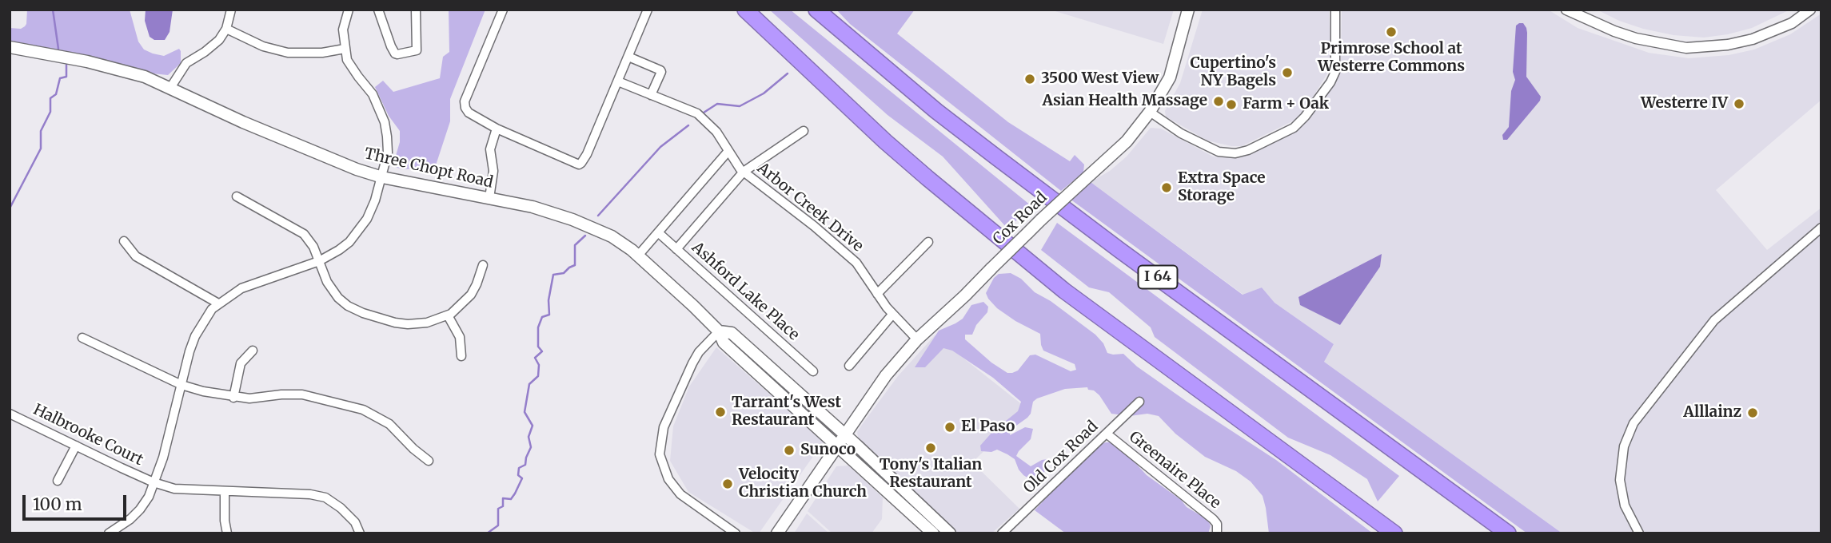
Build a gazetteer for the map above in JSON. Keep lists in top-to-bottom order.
{
  "streets": {
    "highway": ["I 64"],
    "main road": ["Three Chopt Road", "Cox Road"],
    "street": [
      "Arbor Creek Drive",
      "Ashford Lake Place",
      "Halbrooke Court",
      "Old Cox Road",
      "Greenaire Place"
    ]
  },
  "crossings": [
    ["Three Chopt Road", "Cox Road"],
    ["Arbor Creek Drive", "Cox Road"],
    ["Old Cox Road", "Greenaire Place"]
  ],
  "places": [
    "Primrose School at Westerre Commons",
    "Cupertino's NY Bagels",
    "3500 West View",
    "Asian Health Massage",
    "Westerre IV",
    "Farm + Oak",
    "Extra Space Storage",
    "Tarrant's West Restaurant",
    "Alllainz",
    "El Paso",
    "Tony's Italian Restaurant",
    "Sunoco",
    "Velocity Christian Church"
  ],
  "scale_bar": "100 m"
}
